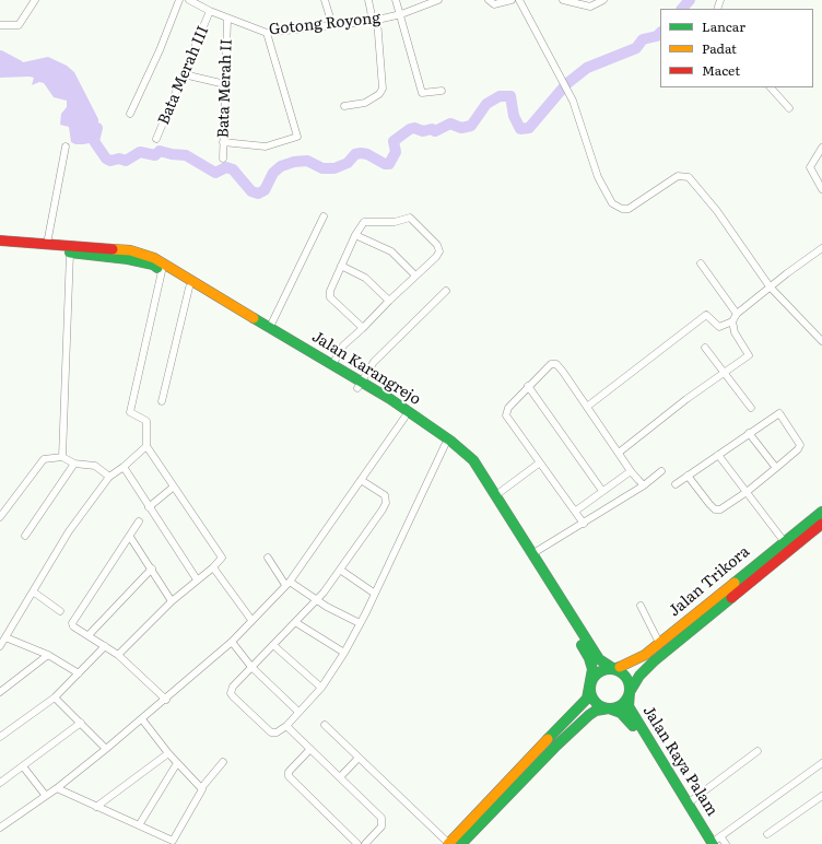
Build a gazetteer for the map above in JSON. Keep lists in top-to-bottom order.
{
  "streets": {
    "main road": ["Jalan Karangrejo", "Jalan Trikora", "Jalan Raya Palam"],
    "street": ["Gotong Royong", "Bata Merah III", "Bata Merah II"]
  },
  "crossings": [
    ["Gotong Royong", "Bata Merah III"],
    ["Gotong Royong", "Bata Merah II"],
    ["Jalan Karangrejo", "Jalan Trikora"],
    ["Jalan Karangrejo", "Jalan Raya Palam"],
    ["Jalan Trikora", "Jalan Raya Palam"]
  ],
  "legend": ["Lancar", "Padat", "Macet"]
}
